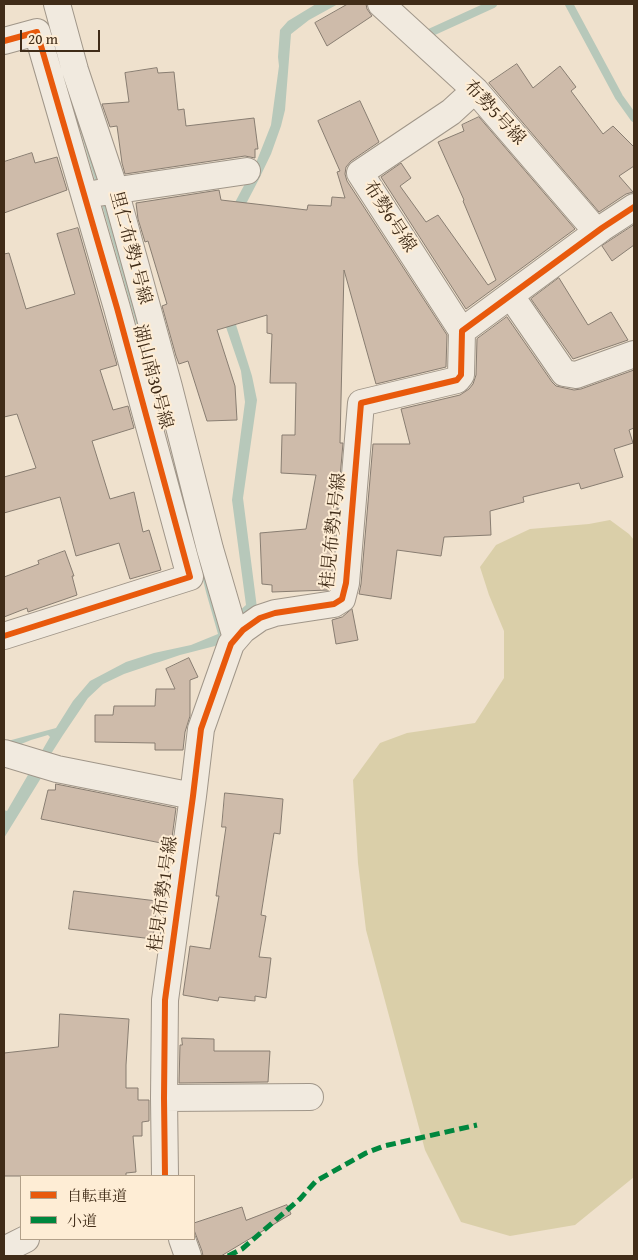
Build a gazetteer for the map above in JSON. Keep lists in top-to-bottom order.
{
  "streets": {
    "street": [
      "布勢5号線",
      "布勢6号線",
      "里仁布勢1号線",
      "湖山南30号線",
      "桂見布勢1号線"
    ]
  },
  "crossings": [
    ["布勢5号線", "布勢6号線"],
    ["布勢6号線", "桂見布勢1号線"],
    ["里仁布勢1号線", "桂見布勢1号線"]
  ],
  "legend": ["自転車道", "小道"],
  "scale_bar": "20 m"
}
